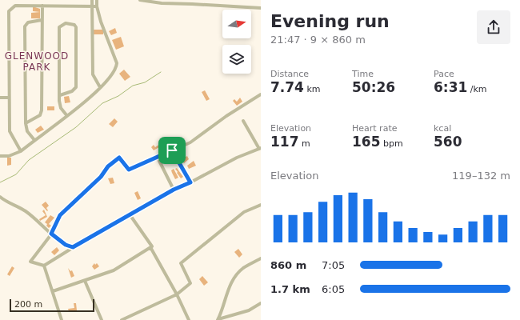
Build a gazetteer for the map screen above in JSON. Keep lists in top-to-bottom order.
{
  "districts": ["GLENWOOD PARK"],
  "scale_bar": "200 m",
  "north": "right",
  "page": {
    "heading": ["Evening run", "21:47 · 9 × 860 m"],
    "stats": [
      ["Distance", "7.74 km"],
      ["Time", "50:26"],
      ["Pace", "6:31 /km"],
      ["Elevation", "117 m"],
      ["Heart rate", "165 bpm"],
      ["kcal", "560"]
    ],
    "chart": ["Elevation", "119–132 m"],
    "list": [
      {
        "name": "860 m",
        "note": "7:05"
      },
      {
        "name": "1.7 km",
        "note": "6:05"
      }
    ],
    "scale": "200 m"
  }
}
